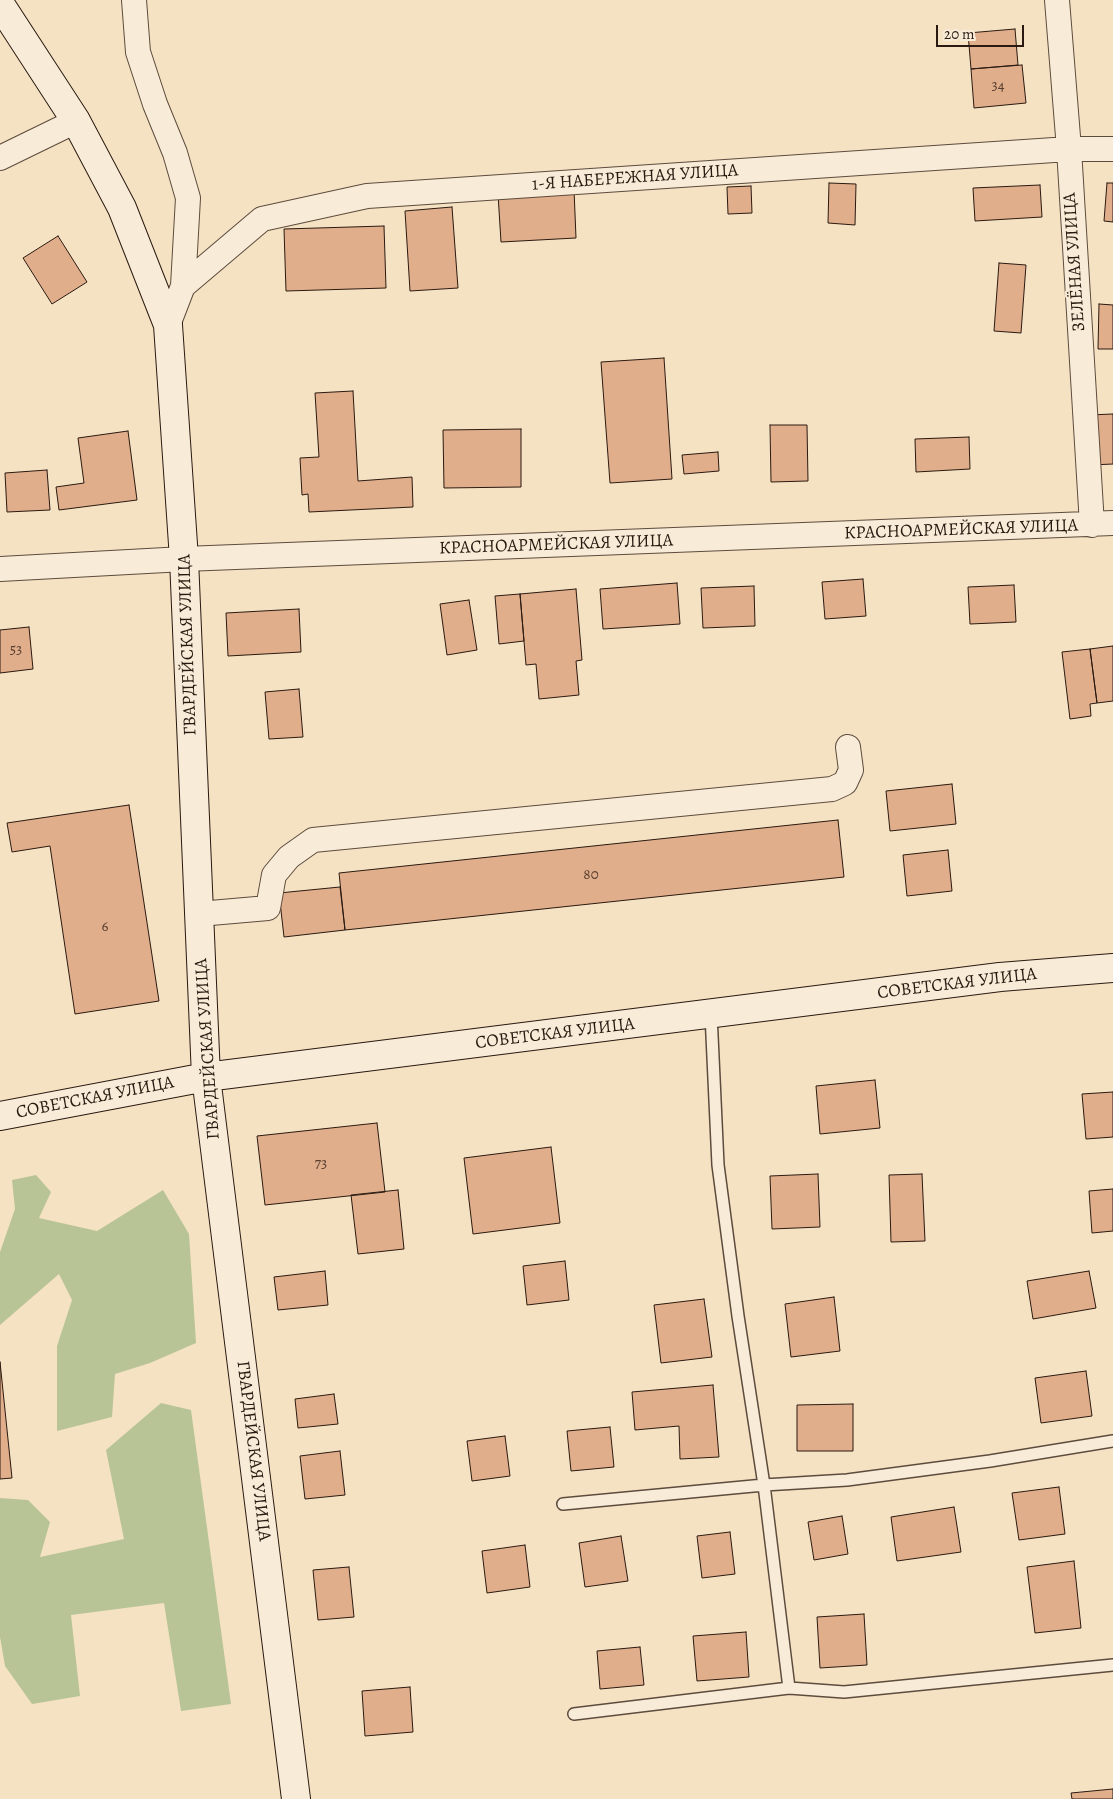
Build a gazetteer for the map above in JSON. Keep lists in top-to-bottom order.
{
  "streets": {
    "main road": ["ГВАРДЕЙСКАЯ УЛИЦА", "СОВЕТСКАЯ УЛИЦА"],
    "street": ["1-Я НАБЕРЕЖНАЯ УЛИЦА", "ЗЕЛЁНАЯ УЛИЦА", "КРАСНОАРМЕЙСКАЯ УЛИЦА"]
  },
  "crossings": [
    ["1-Я НАБЕРЕЖНАЯ УЛИЦА", "ЗЕЛЁНАЯ УЛИЦА"],
    ["ЗЕЛЁНАЯ УЛИЦА", "КРАСНОАРМЕЙСКАЯ УЛИЦА"],
    ["КРАСНОАРМЕЙСКАЯ УЛИЦА", "ГВАРДЕЙСКАЯ УЛИЦА"],
    ["ГВАРДЕЙСКАЯ УЛИЦА", "СОВЕТСКАЯ УЛИЦА"]
  ],
  "house_numbers": [
    "34",
    "53",
    "80",
    "6",
    "73"
  ],
  "scale_bar": "20 m"
}
